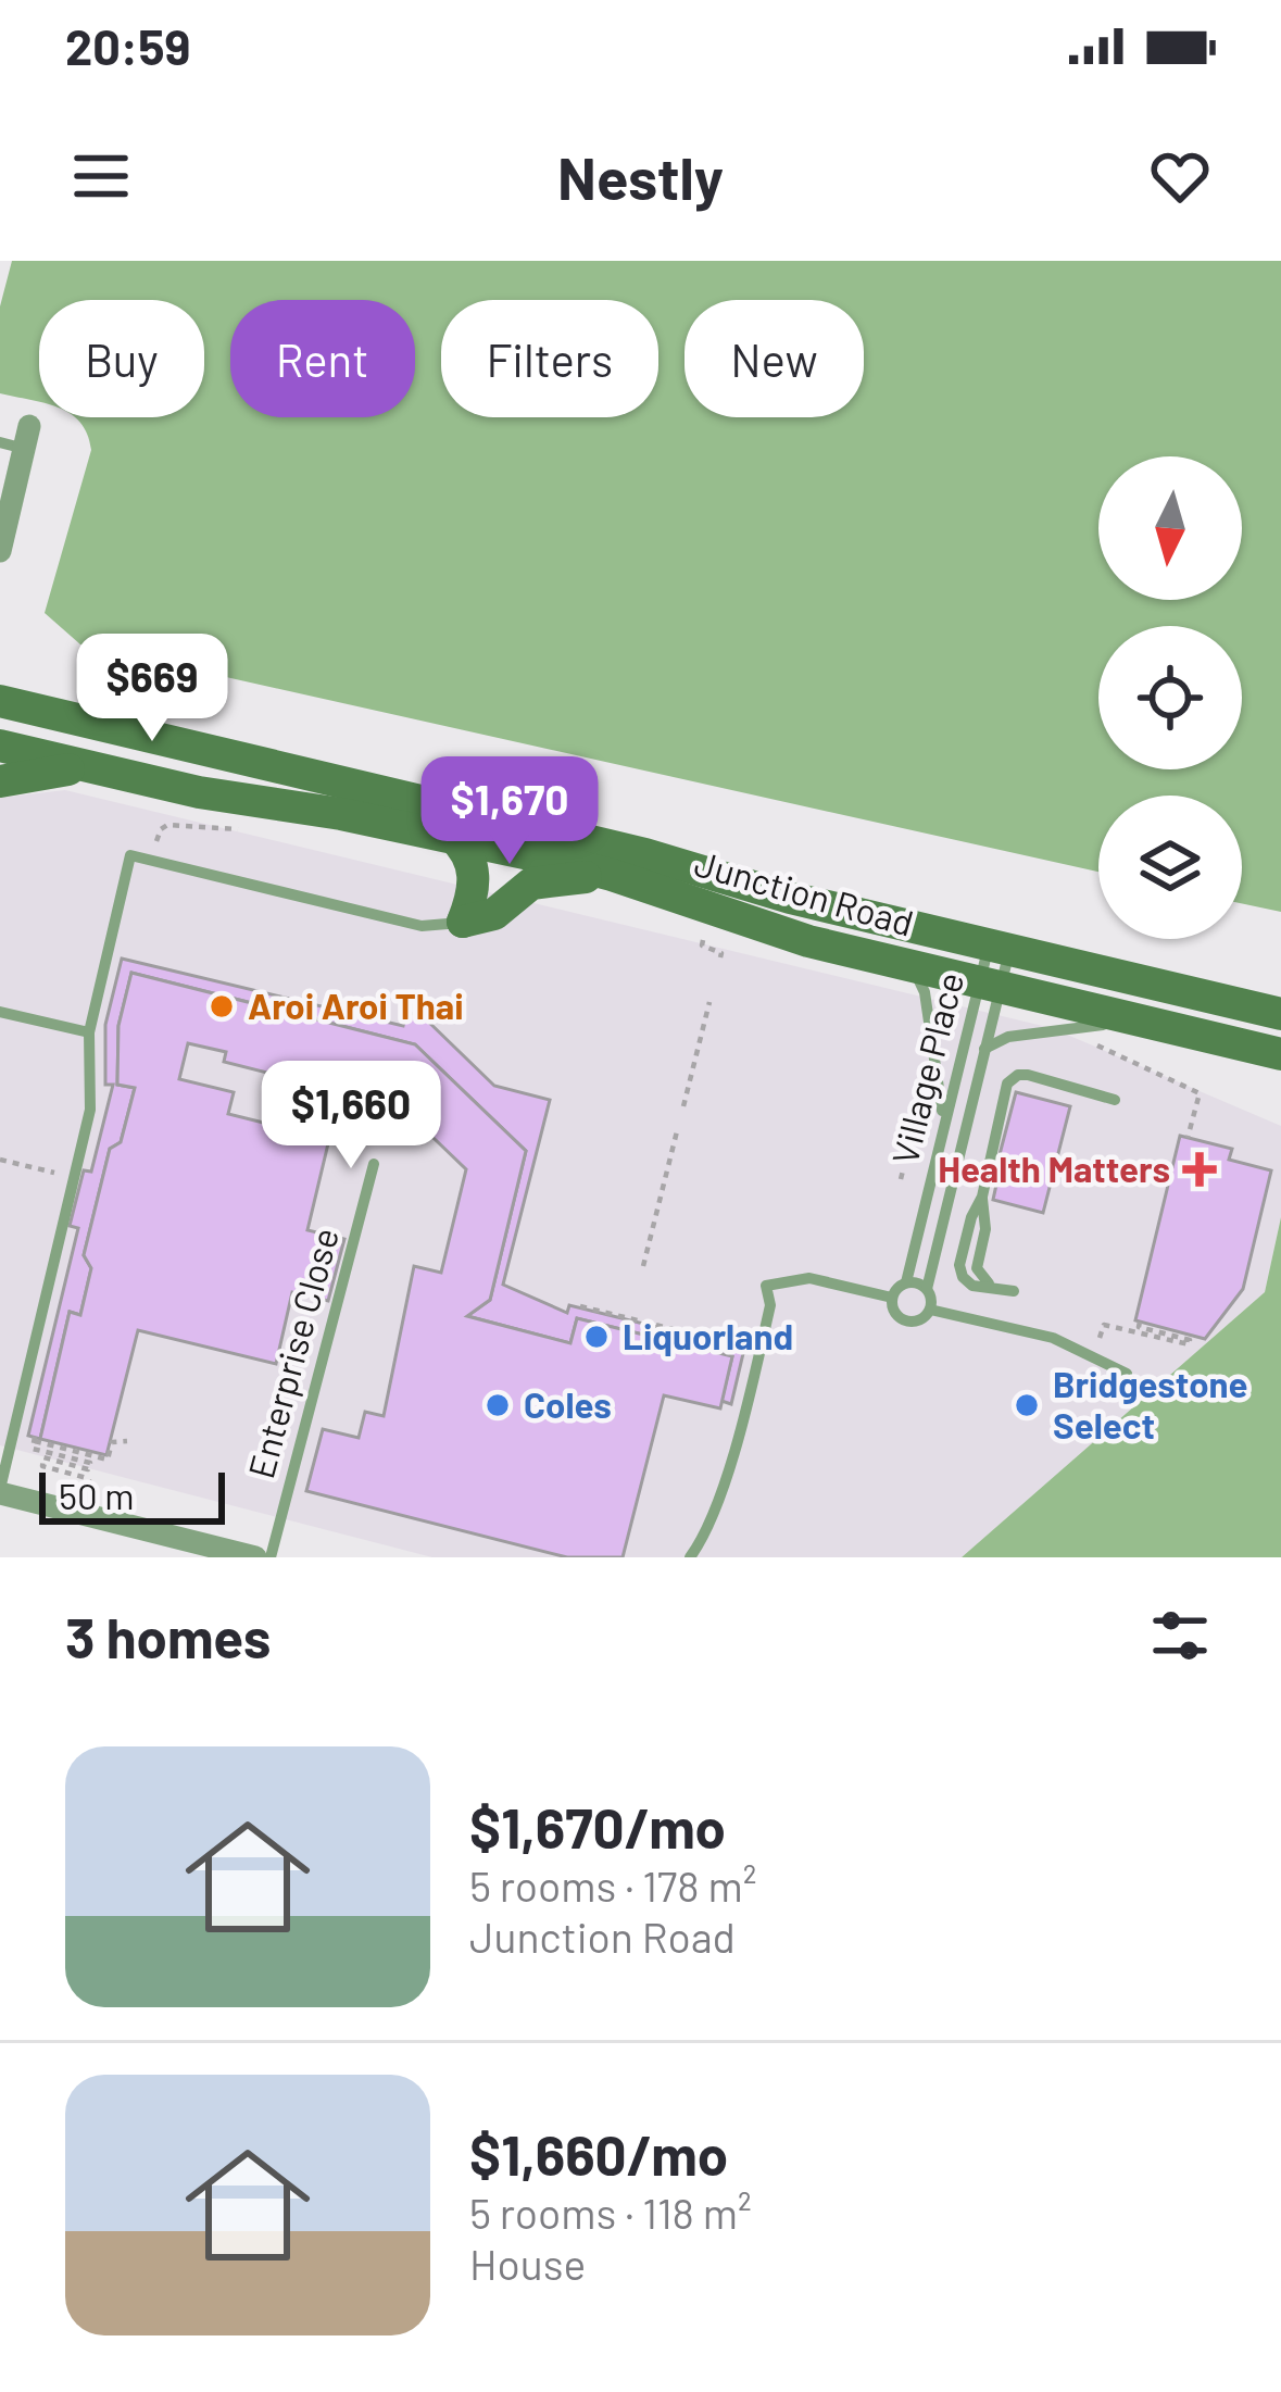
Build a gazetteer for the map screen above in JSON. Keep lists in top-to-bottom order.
{
  "streets": {
    "main road": ["Junction Road"],
    "lane": ["Village Place", "Enterprise Close"]
  },
  "crossings": [
    ["Junction Road", "Village Place"]
  ],
  "places": {
    "other": [
      "Aroi Aroi Thai",
      "Liquorland",
      "Coles",
      "Bridgestone Select"
    ],
    "health": ["Health Matters"]
  },
  "scale_bar": "50 m",
  "north": "bottom",
  "page": {
    "status": "20:59",
    "header": "Nestly",
    "chip": [
      "Buy",
      "Rent",
      "Filters",
      "New"
    ],
    "price": ["$669", "$1,670", "$1,660"],
    "scale": "50 m",
    "heading": "3 homes",
    "list": [
      {
        "name": "$1,670/mo",
        "note": "5 rooms · 178 m² · Junction Road"
      },
      {
        "name": "$1,660/mo",
        "note": "5 rooms · 118 m² · House"
      }
    ]
  }
}
